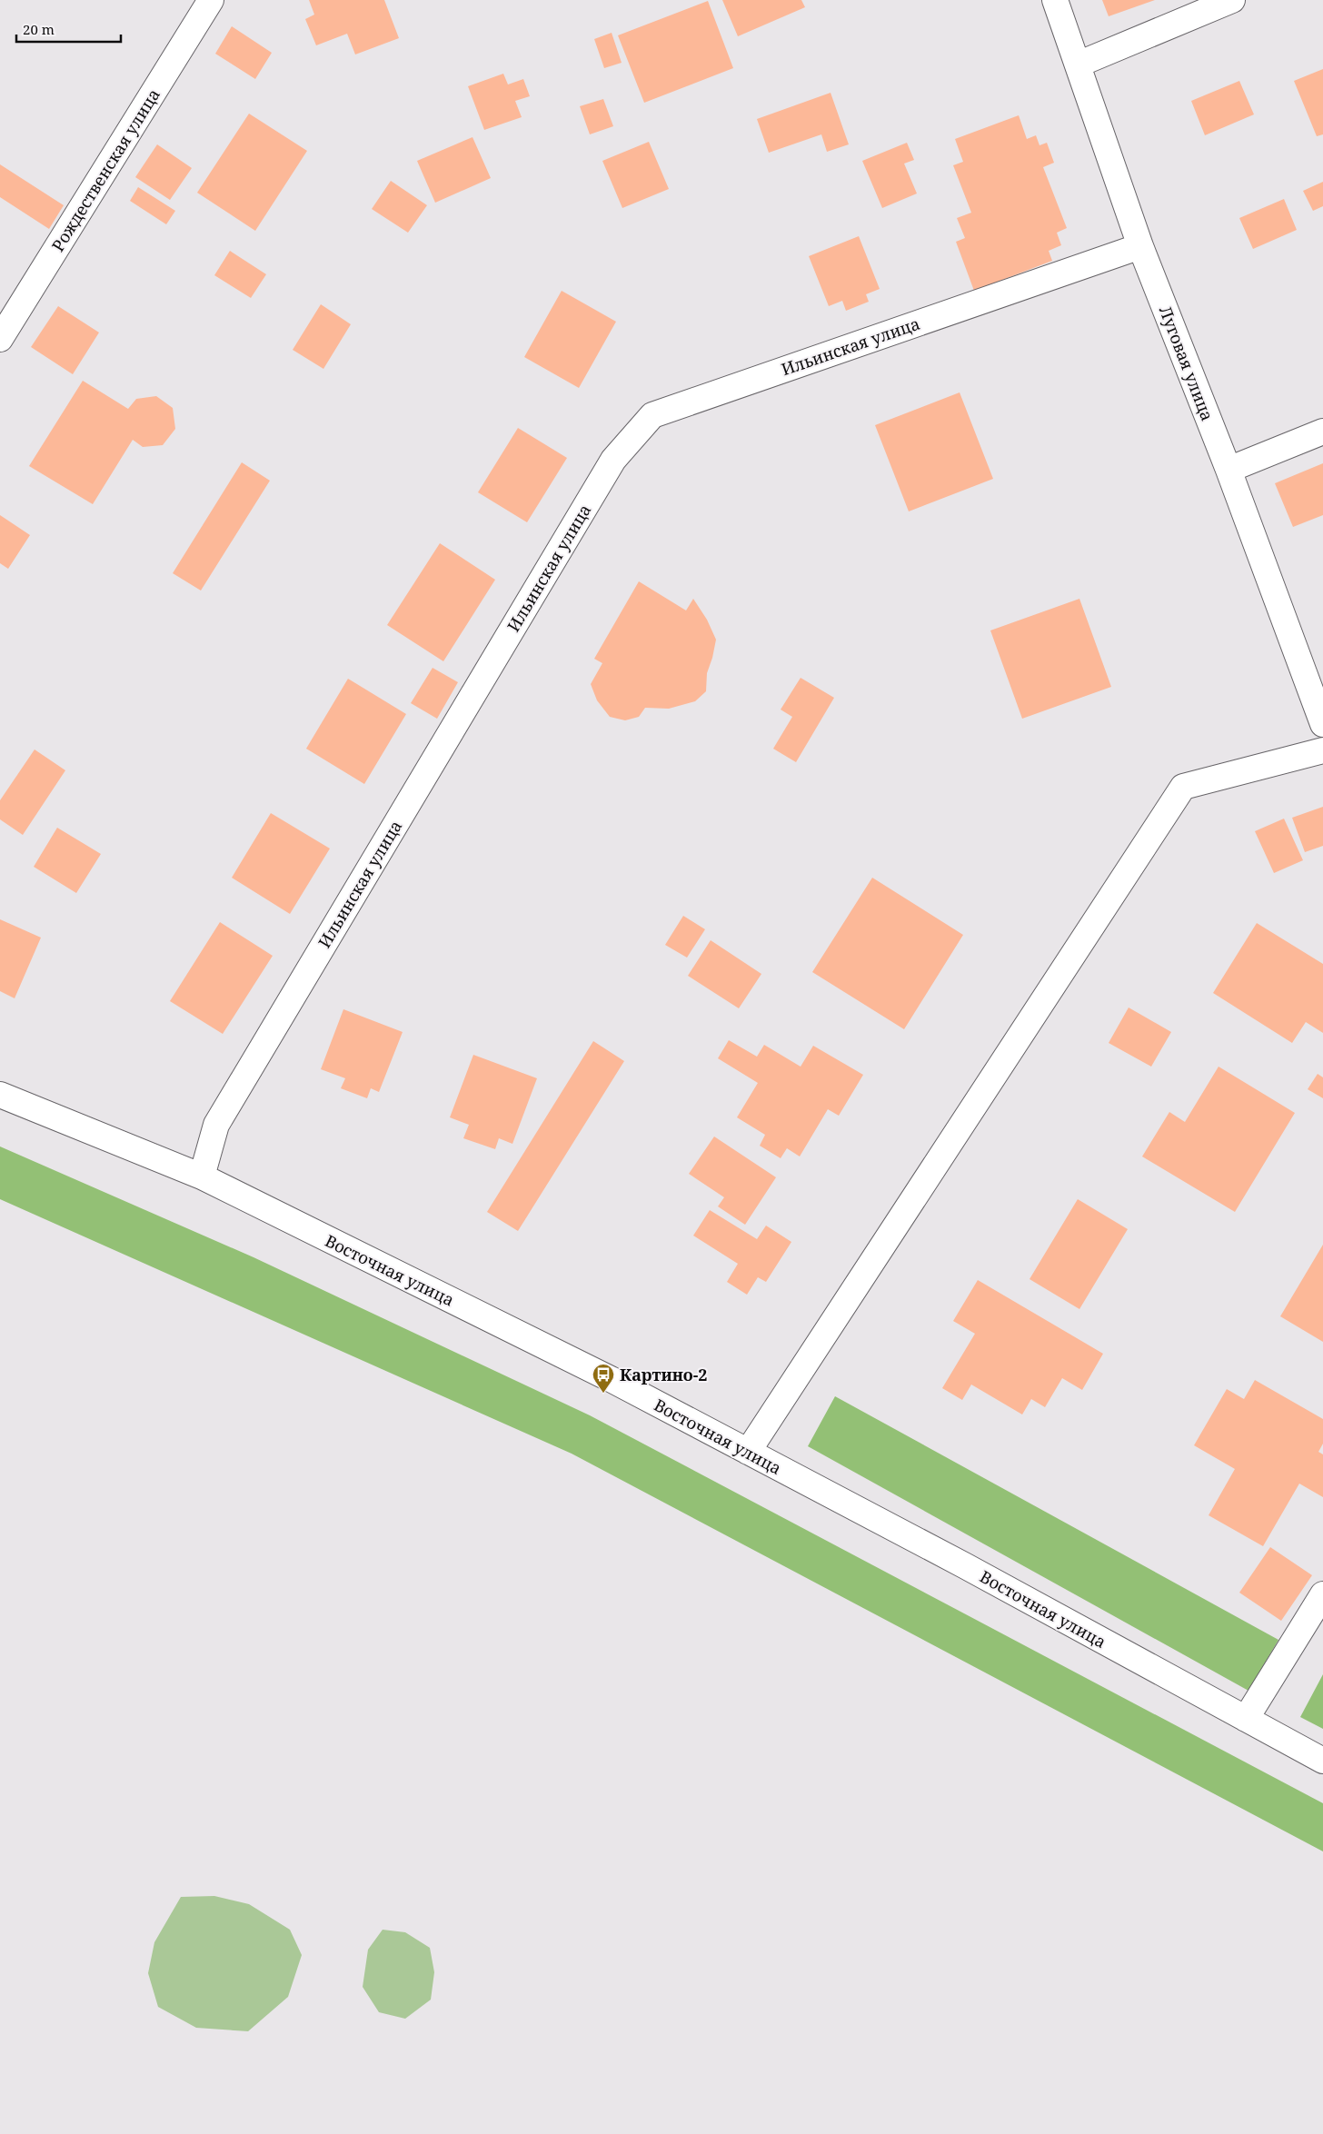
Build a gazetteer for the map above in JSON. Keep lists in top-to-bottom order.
{
  "streets": {
    "street": [
      "Рождественская улица",
      "Ильинская улица",
      "Луговая улица",
      "Восточная улица"
    ]
  },
  "crossings": [
    ["Ильинская улица", "Луговая улица"],
    ["Ильинская улица", "Восточная улица"]
  ],
  "places": {
    "bus stop": ["Картино-2"]
  },
  "scale_bar": "20 m"
}
